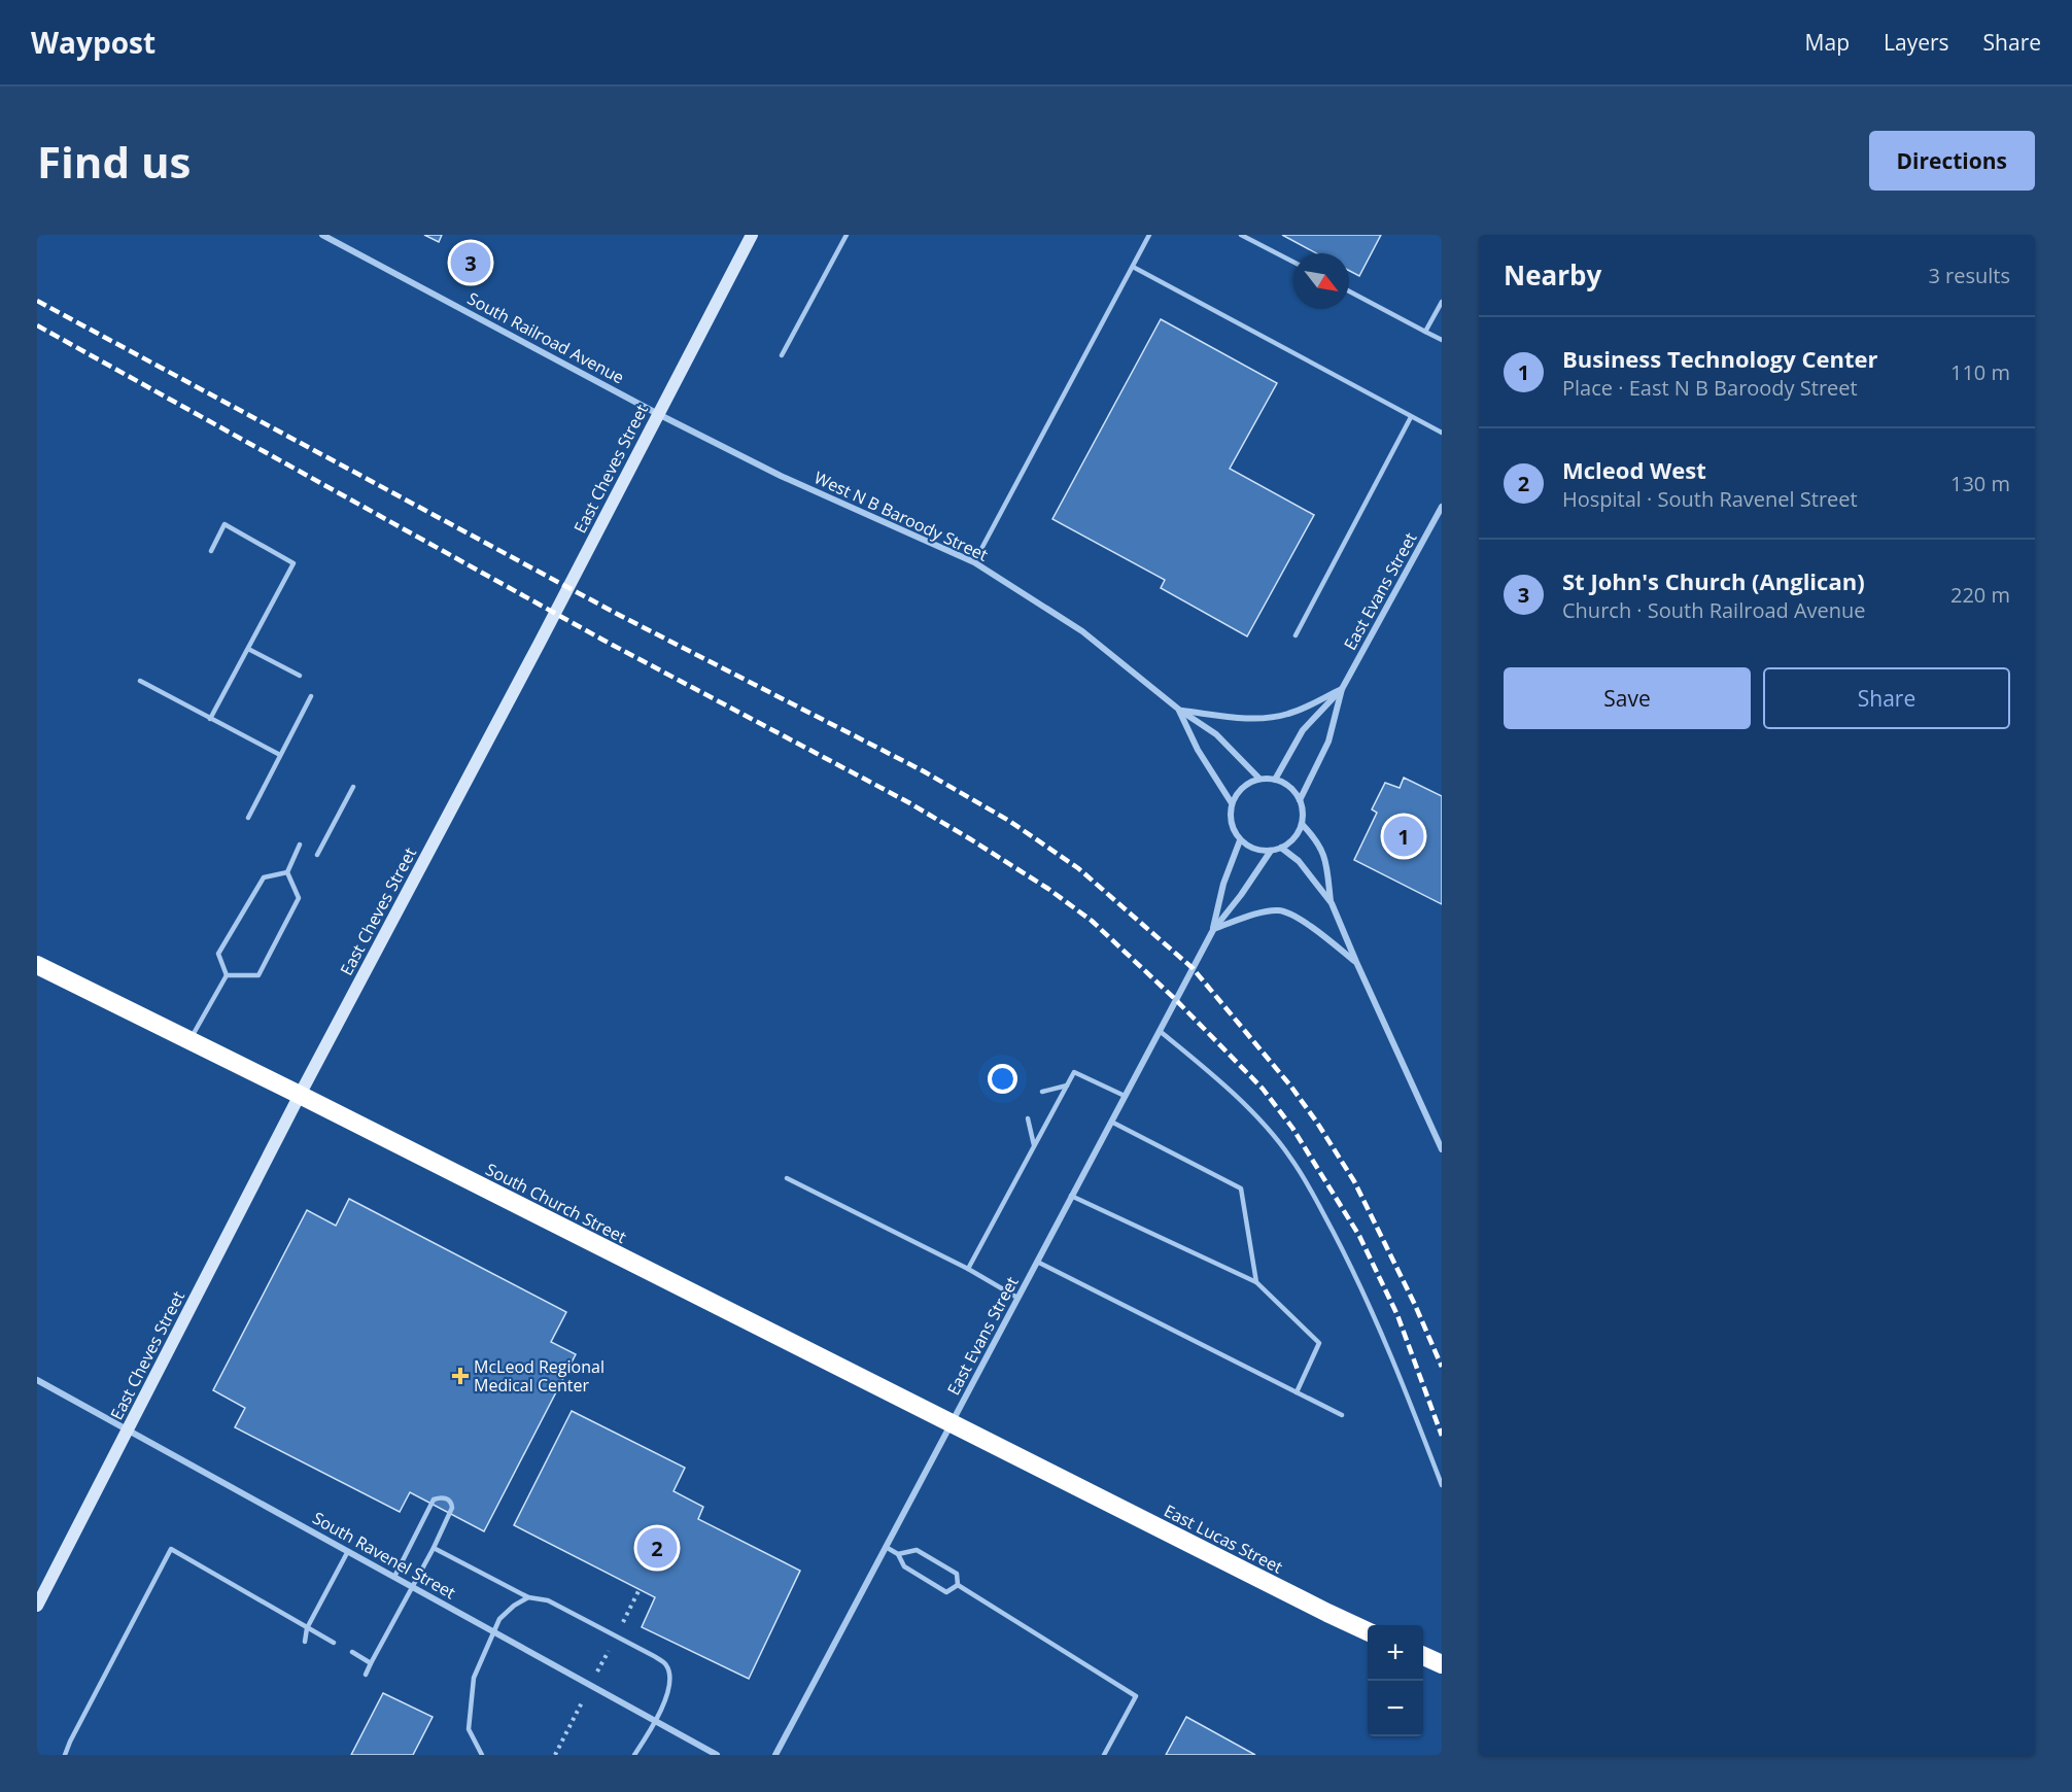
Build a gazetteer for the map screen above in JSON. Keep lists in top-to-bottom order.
{
  "streets": {
    "highway": ["South Church Street", "East Lucas Street"],
    "main road": ["East Cheves Street"],
    "street": [
      "South Railroad Avenue",
      "West N B Baroody Street",
      "East Evans Street",
      "South Ravenel Street"
    ]
  },
  "crossings": [
    ["South Railroad Avenue", "East Cheves Street"],
    ["South Railroad Avenue", "West N B Baroody Street"],
    ["East Cheves Street", "West N B Baroody Street"],
    ["East Cheves Street", "South Church Street"],
    ["East Cheves Street", "South Ravenel Street"],
    ["West N B Baroody Street", "East Evans Street"],
    ["South Church Street", "East Lucas Street"]
  ],
  "places": {
    "health": ["McLeod Regional Medical Center"]
  },
  "north": "bottom right",
  "page": {
    "header": "Waypost",
    "nav": ["Map", "Layers", "Share"],
    "buttons": [
      "Directions",
      ["Save", "Share"]
    ],
    "title": "Find us",
    "heading": ["Nearby", "3 results"],
    "pins": ["3", "1", "2"],
    "list": [
      {
        "mark": "1",
        "name": "Business Technology Center",
        "note": "Place · East N B Baroody Street",
        "value": "110 m"
      },
      {
        "mark": "2",
        "name": "Mcleod West",
        "note": "Hospital · South Ravenel Street",
        "value": "130 m"
      },
      {
        "mark": "3",
        "name": "St John's Church (Anglican)",
        "note": "Church · South Railroad Avenue",
        "value": "220 m"
      }
    ],
    "map_buttons": ["+", "−"]
  }
}
